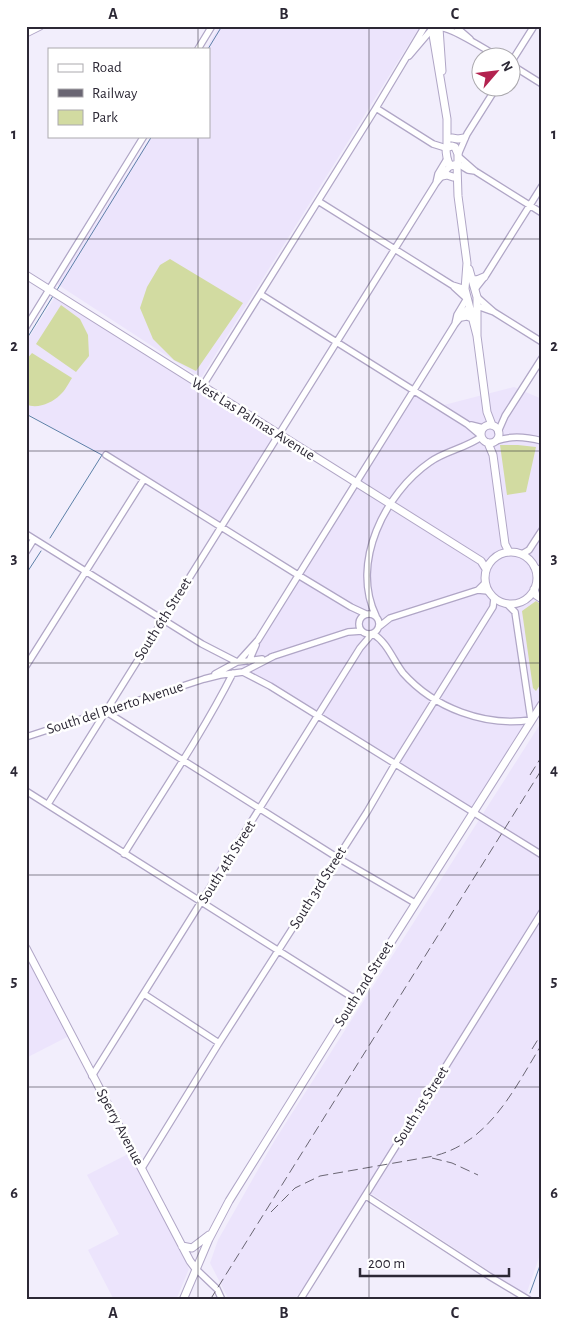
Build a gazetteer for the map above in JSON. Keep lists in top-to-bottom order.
{
  "streets": {
    "main road": ["West Las Palmas Avenue", "South 2nd Street", "Sperry Avenue"],
    "street": [
      "South 6th Street",
      "South del Puerto Avenue",
      "South 4th Street",
      "South 3rd Street",
      "South 1st Street"
    ]
  },
  "crossings": [
    ["West Las Palmas Avenue", "South 6th Street"],
    ["West Las Palmas Avenue", "South 3rd Street"],
    ["South 6th Street", "South del Puerto Avenue"],
    ["South del Puerto Avenue", "South 4th Street"],
    ["South 4th Street", "Sperry Avenue"],
    ["South 3rd Street", "Sperry Avenue"],
    ["South 2nd Street", "Sperry Avenue"]
  ],
  "legend": ["Road", "Railway", "Park"],
  "scale_bar": "200 m",
  "north": "top right",
  "grid": {
    "columns": ["A", "B", "C"],
    "rows": [
      "1",
      "2",
      "3",
      "4",
      "5",
      "6"
    ]
  }
}
